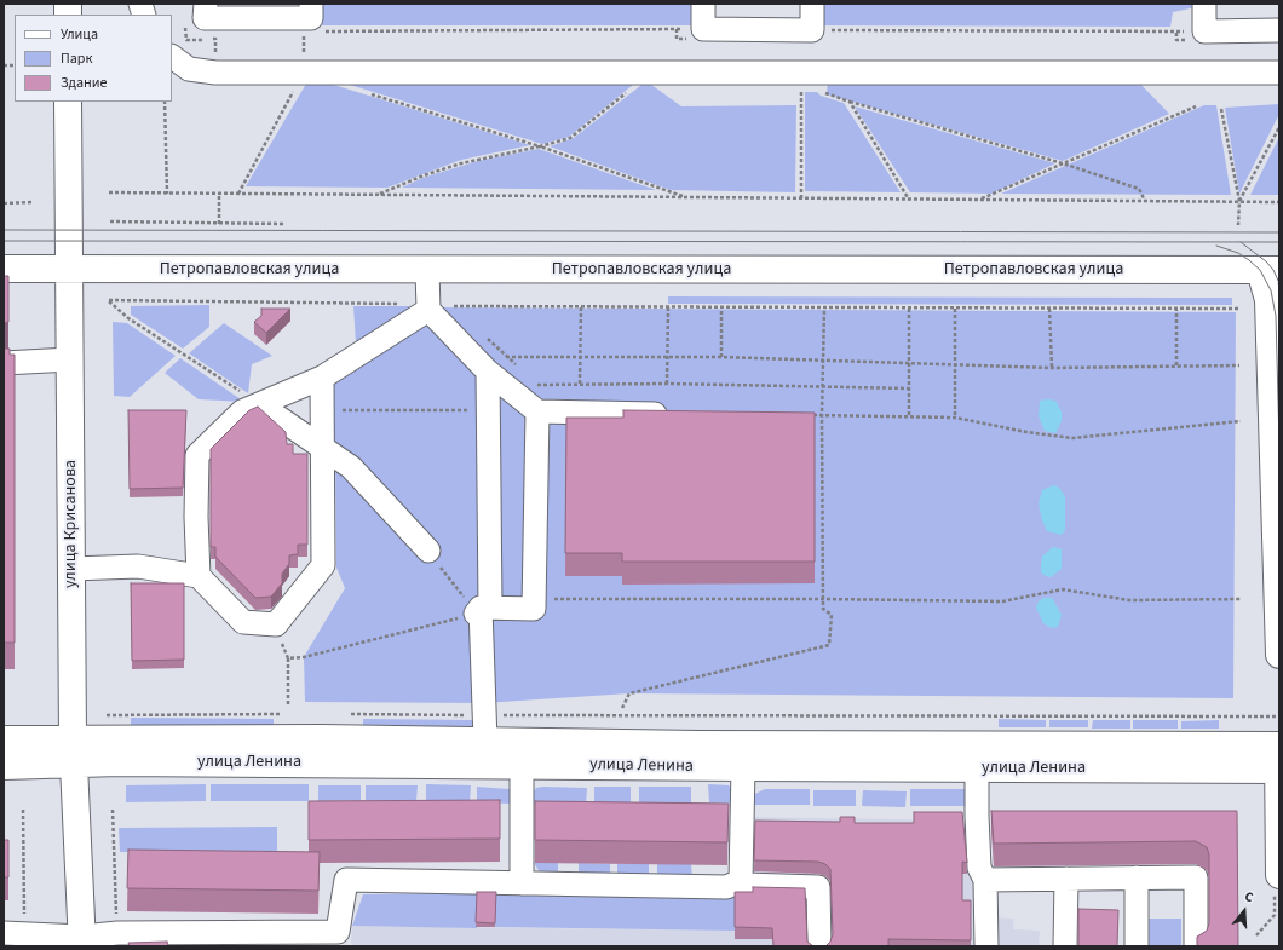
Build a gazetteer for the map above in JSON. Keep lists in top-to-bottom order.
{
  "streets": {
    "main road": ["Петропавловская улица", "улица Крисанова", "улица Ленина"]
  },
  "crossings": [
    ["Петропавловская улица", "улица Крисанова"],
    ["улица Крисанова", "улица Ленина"]
  ],
  "legend": ["Улица", "Парк", "Здание"],
  "north": "top"
}
